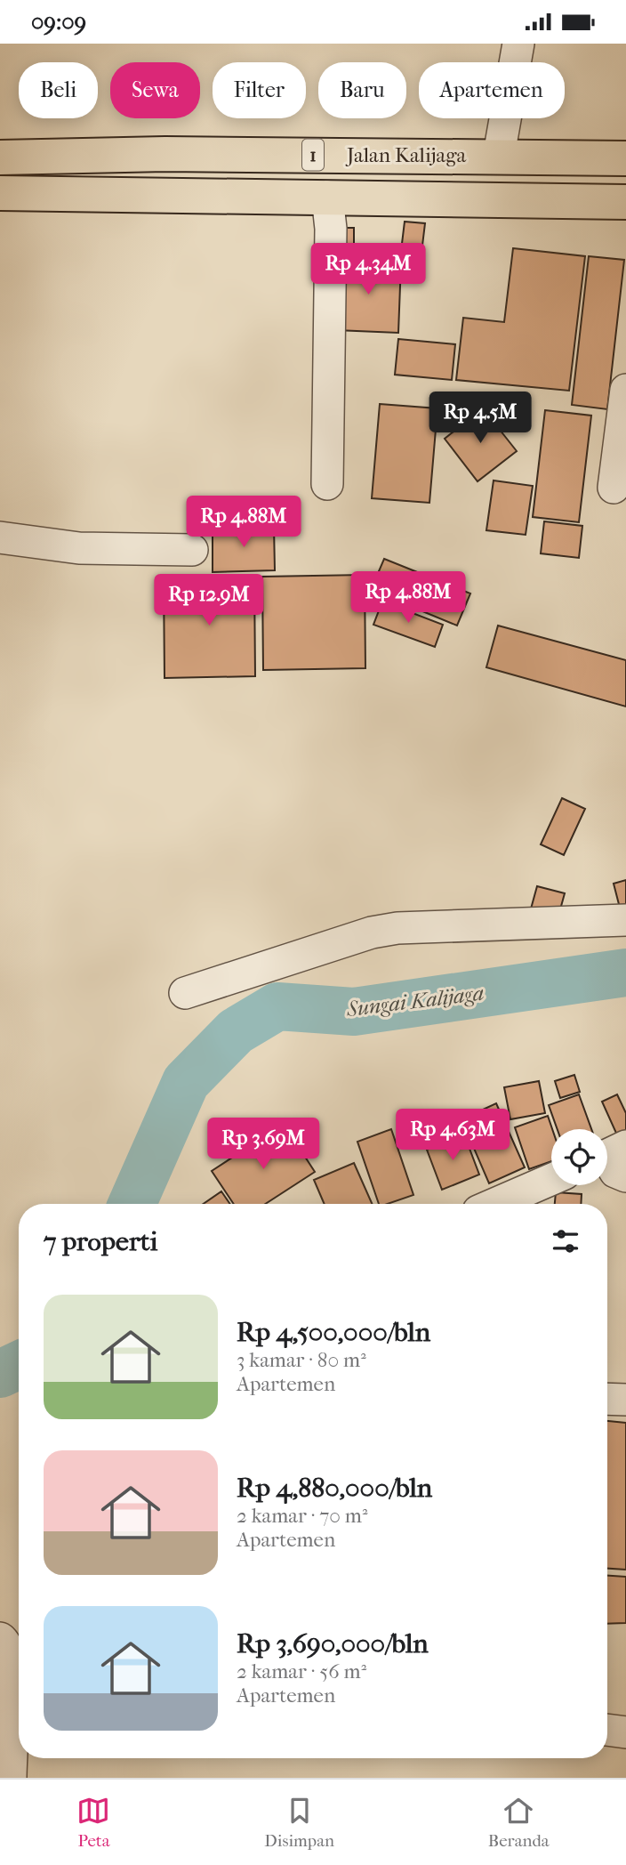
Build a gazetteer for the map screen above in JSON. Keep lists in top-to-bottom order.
{
  "streets": {
    "highway": ["1", "Jalan Kalijaga"]
  },
  "water": ["Sungai Kalijaga"],
  "page": {
    "status": "09:09",
    "chip": [
      "Beli",
      "Sewa",
      "Filter",
      "Baru",
      "Apartemen"
    ],
    "price": [
      "Rp 4.34M",
      "Rp 4.5M",
      "Rp 4.88M",
      "Rp 4.88M",
      "Rp 12.9M",
      "Rp 4.63M",
      "Rp 3.69M"
    ],
    "heading": "7 properti",
    "list": [
      {
        "name": "Rp 4,500,000/bln",
        "note": "3 kamar · 80 m² · Apartemen"
      },
      {
        "name": "Rp 4,880,000/bln",
        "note": "2 kamar · 70 m² · Apartemen"
      },
      {
        "name": "Rp 3,690,000/bln",
        "note": "2 kamar · 56 m² · Apartemen"
      }
    ],
    "tabs": ["Peta", "Disimpan", "Beranda"]
  }
}
